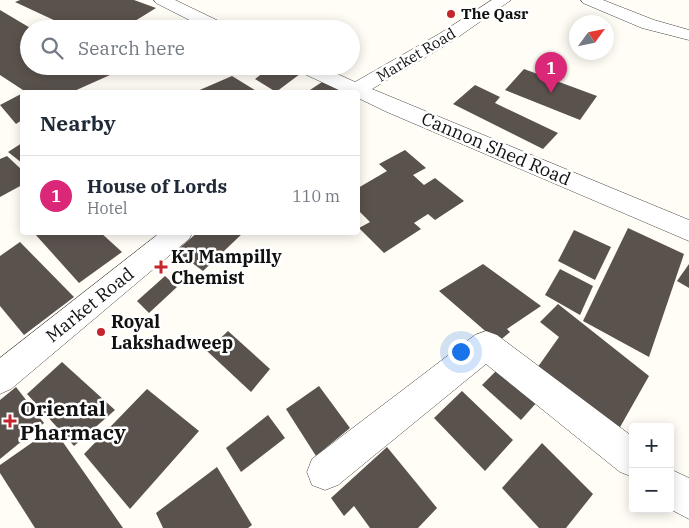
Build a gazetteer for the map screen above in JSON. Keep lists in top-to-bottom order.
{
  "streets": {
    "street": ["Market Road", "Cannon Shed Road"]
  },
  "places": {
    "other": ["The Qasr", "Royal Lakshadweep"],
    "health": ["KJ Mampilly Chemist", "Oriental Pharmacy"]
  },
  "north": "top right",
  "page": {
    "search": "Search here",
    "pins": "1",
    "heading": "Nearby",
    "list": [
      {
        "mark": "1",
        "name": "House of Lords",
        "note": "Hotel",
        "value": "110 m"
      }
    ],
    "map_buttons": ["+", "−"]
  }
}
